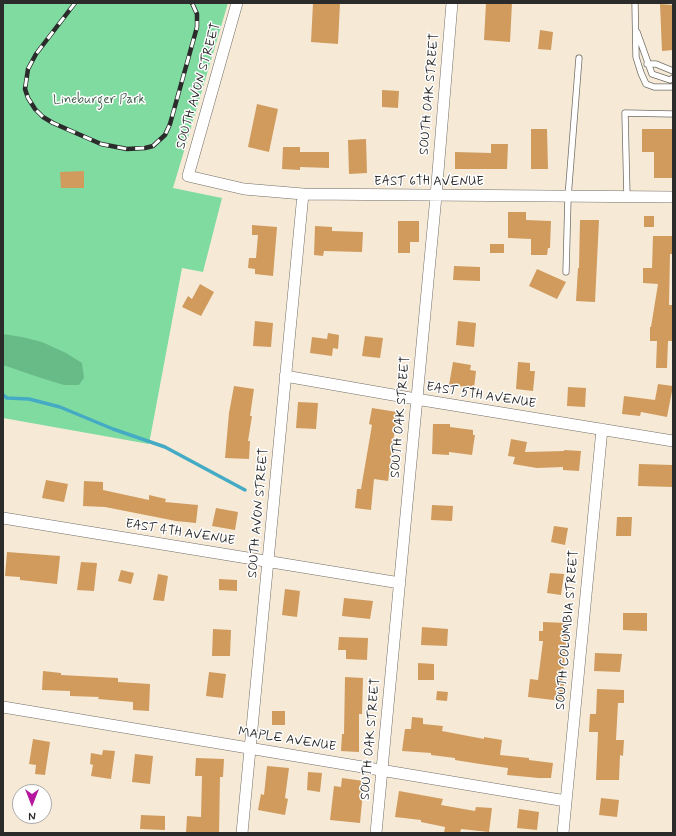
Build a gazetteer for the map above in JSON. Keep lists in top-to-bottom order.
{
  "streets": {
    "street": [
      "SOUTH AVON STREET",
      "SOUTH OAK STREET",
      "EAST 6TH AVENUE",
      "EAST 5TH AVENUE",
      "EAST 4TH AVENUE",
      "SOUTH COLUMBIA STREET",
      "MAPLE AVENUE"
    ]
  },
  "crossings": [
    ["SOUTH AVON STREET", "EAST 6TH AVENUE"],
    ["SOUTH AVON STREET", "EAST 5TH AVENUE"],
    ["SOUTH AVON STREET", "EAST 4TH AVENUE"],
    ["SOUTH AVON STREET", "MAPLE AVENUE"],
    ["SOUTH OAK STREET", "EAST 6TH AVENUE"],
    ["SOUTH OAK STREET", "EAST 5TH AVENUE"],
    ["SOUTH OAK STREET", "EAST 4TH AVENUE"],
    ["SOUTH OAK STREET", "MAPLE AVENUE"],
    ["EAST 5TH AVENUE", "SOUTH COLUMBIA STREET"],
    ["SOUTH COLUMBIA STREET", "MAPLE AVENUE"]
  ],
  "parks": ["Lineburger Park"],
  "north": "bottom"
}
